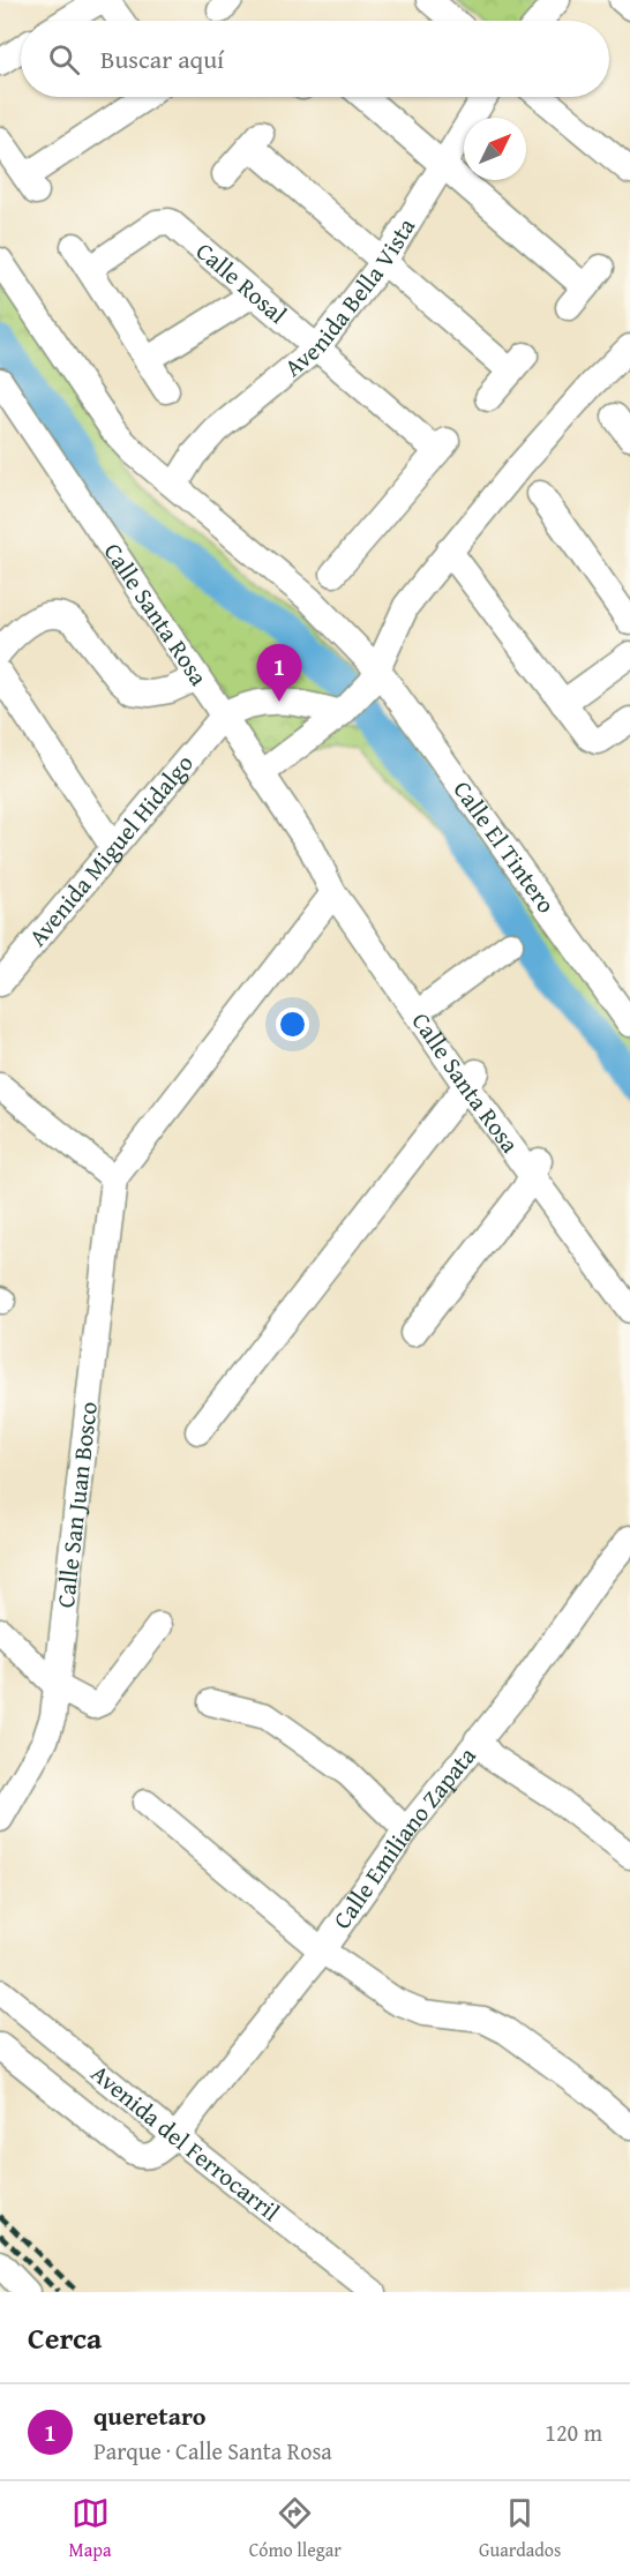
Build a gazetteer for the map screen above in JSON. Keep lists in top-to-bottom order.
{
  "streets": {
    "street": [
      "Calle Rosal",
      "Avenida Bella Vista",
      "Calle Santa Rosa",
      "Calle El Tintero",
      "Avenida Miguel Hidalgo",
      "Calle San Juan Bosco",
      "Calle Emiliano Zapata",
      "Avenida del Ferrocarril"
    ]
  },
  "crossings": [
    ["Calle Rosal", "Avenida Bella Vista"],
    ["Avenida Bella Vista", "Calle El Tintero"],
    ["Calle Santa Rosa", "Avenida Miguel Hidalgo"],
    ["Calle Emiliano Zapata", "Avenida del Ferrocarril"]
  ],
  "north": "top right",
  "page": {
    "search": "Buscar aquí",
    "pins": "1",
    "heading": "Cerca",
    "list": [
      {
        "mark": "1",
        "name": "queretaro",
        "note": "Parque · Calle Santa Rosa",
        "value": "120 m"
      }
    ],
    "nav": ["Mapa", "Cómo llegar", "Guardados"]
  }
}
